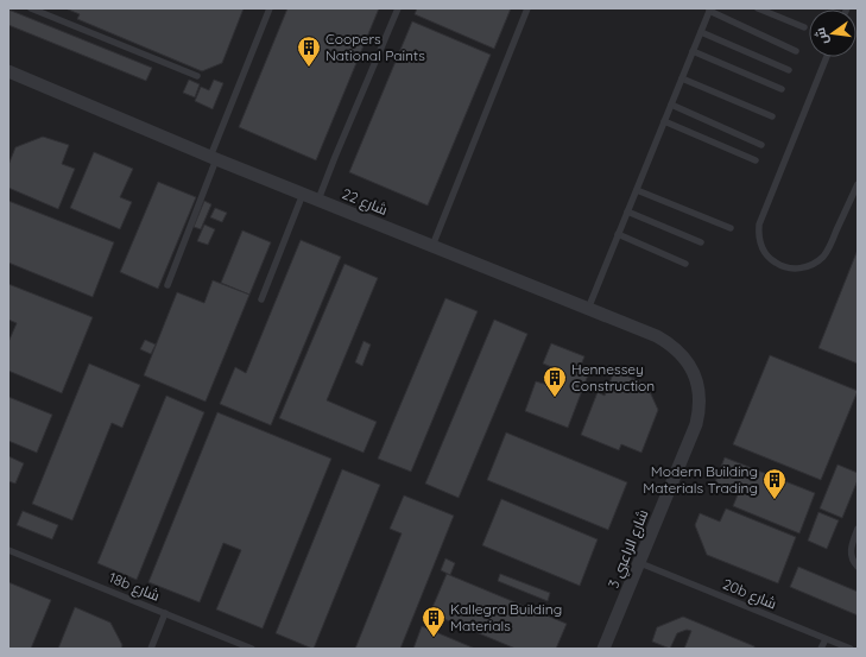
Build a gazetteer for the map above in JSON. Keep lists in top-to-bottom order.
{
  "streets": {
    "street": ["شارع 22", "شارع الراعبي 3"],
    "lane": ["18b شارع", "20b شارع"]
  },
  "crossings": [
    ["شارع 22", "شارع الراعبي 3"],
    ["شارع الراعبي 3", "20b شارع"]
  ],
  "places": {
    "building": [
      "Coopers National Paints",
      "Hennessey Construction",
      "Modern Building Materials Trading",
      "Kallegra Building Materials"
    ]
  },
  "north": "left"
}
